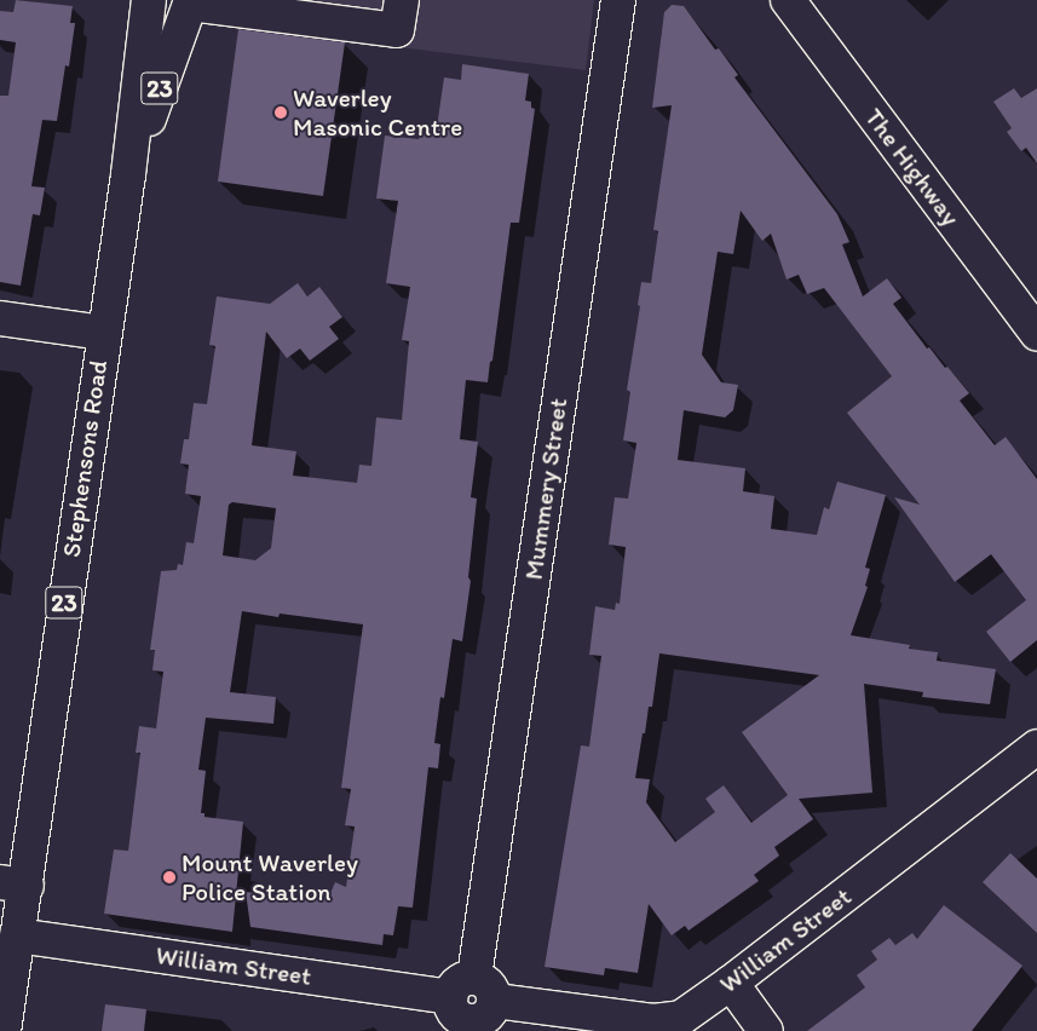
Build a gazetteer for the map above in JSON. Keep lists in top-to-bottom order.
{
  "streets": {
    "street": [
      "23",
      "The Highway",
      "Stephensons Road",
      "Mummery Street",
      "William Street"
    ]
  },
  "crossings": [
    ["Stephensons Road", "William Street"],
    ["Mummery Street", "William Street"]
  ],
  "places": ["Waverley Masonic Centre", "Mount Waverley Police Station"]
}
